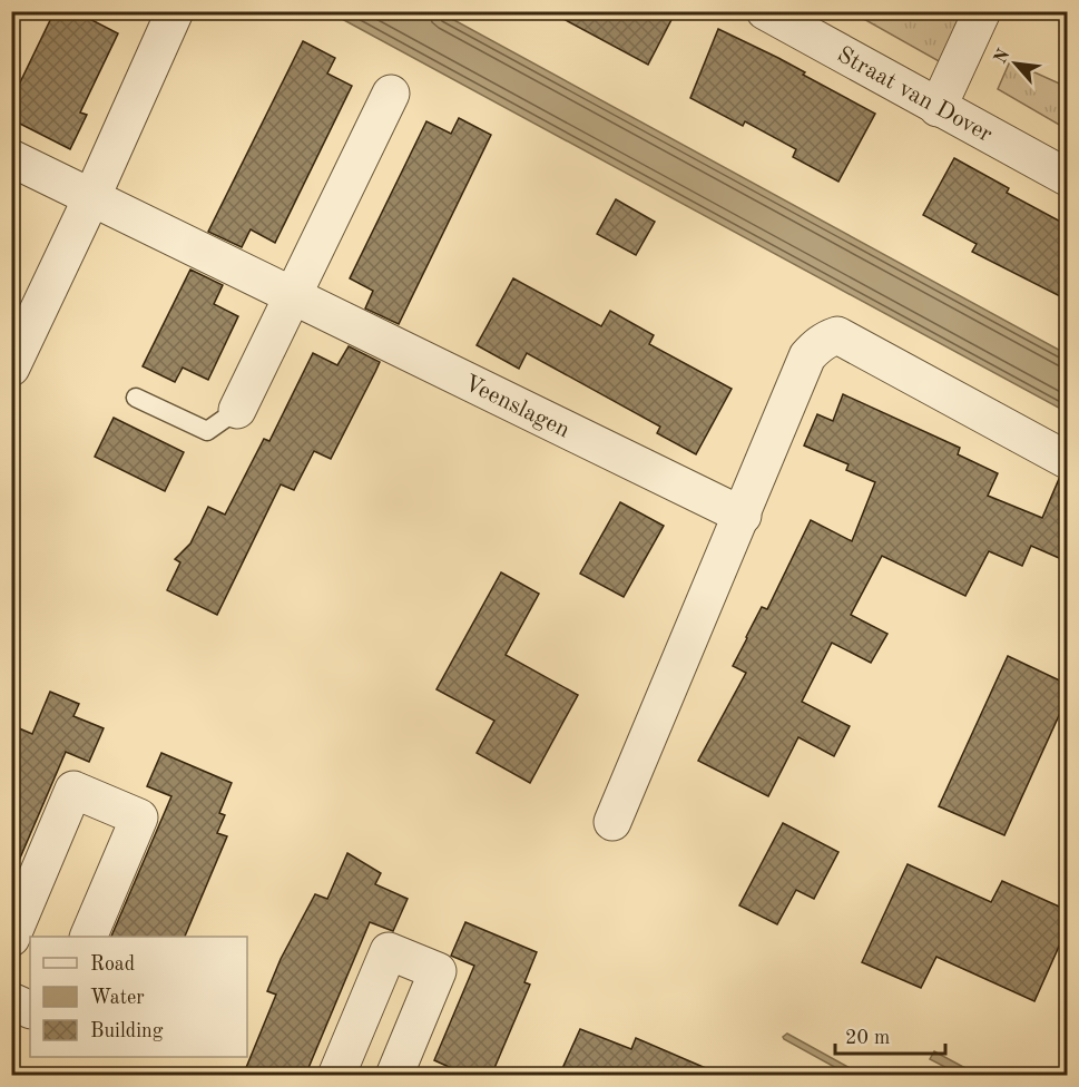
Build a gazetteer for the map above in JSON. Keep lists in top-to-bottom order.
{
  "streets": {
    "street": ["Straat van Dover", "Veenslagen"]
  },
  "legend": ["Road", "Water", "Building"],
  "scale_bar": "20 m",
  "north": "top left"
}
